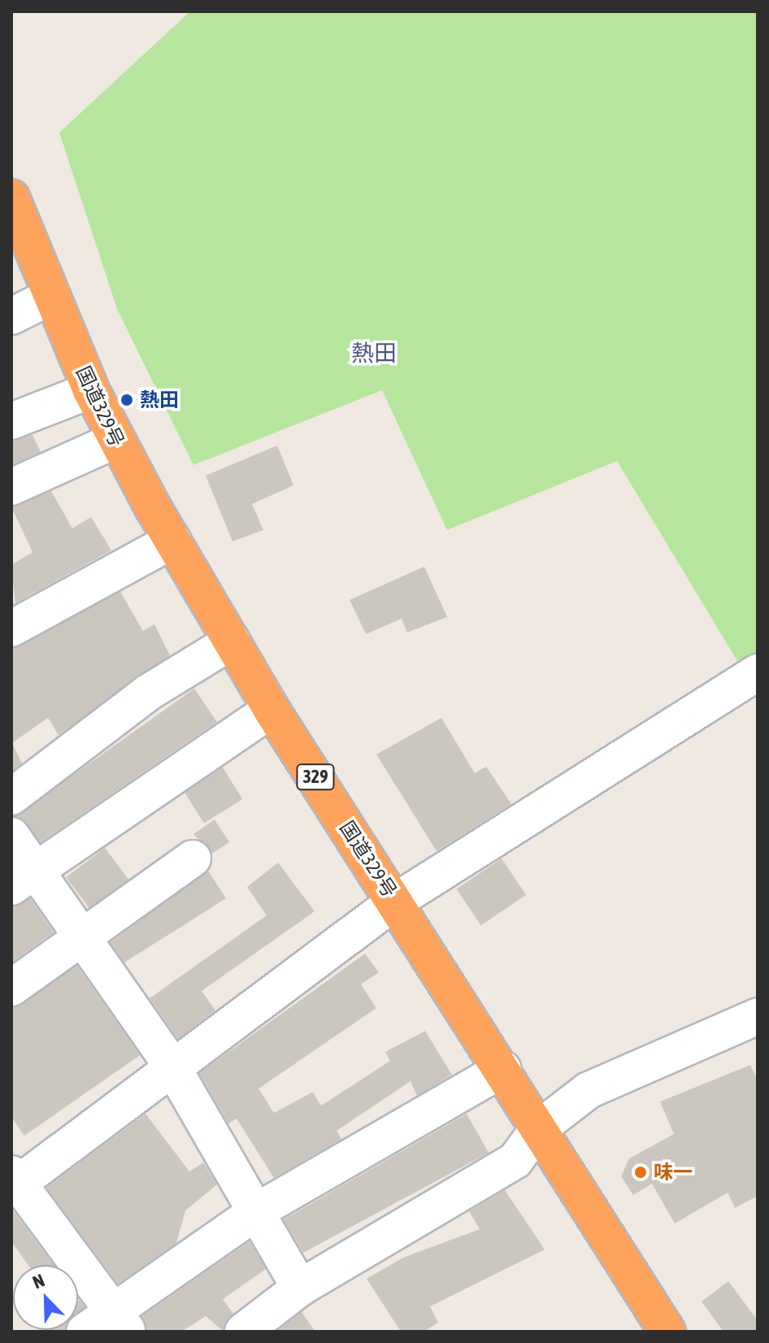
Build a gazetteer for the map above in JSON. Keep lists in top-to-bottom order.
{
  "streets": {
    "highway": ["国道329号", "329"]
  },
  "districts": ["熱田"],
  "places": ["熱田", "味一"],
  "north": "top left"
}
